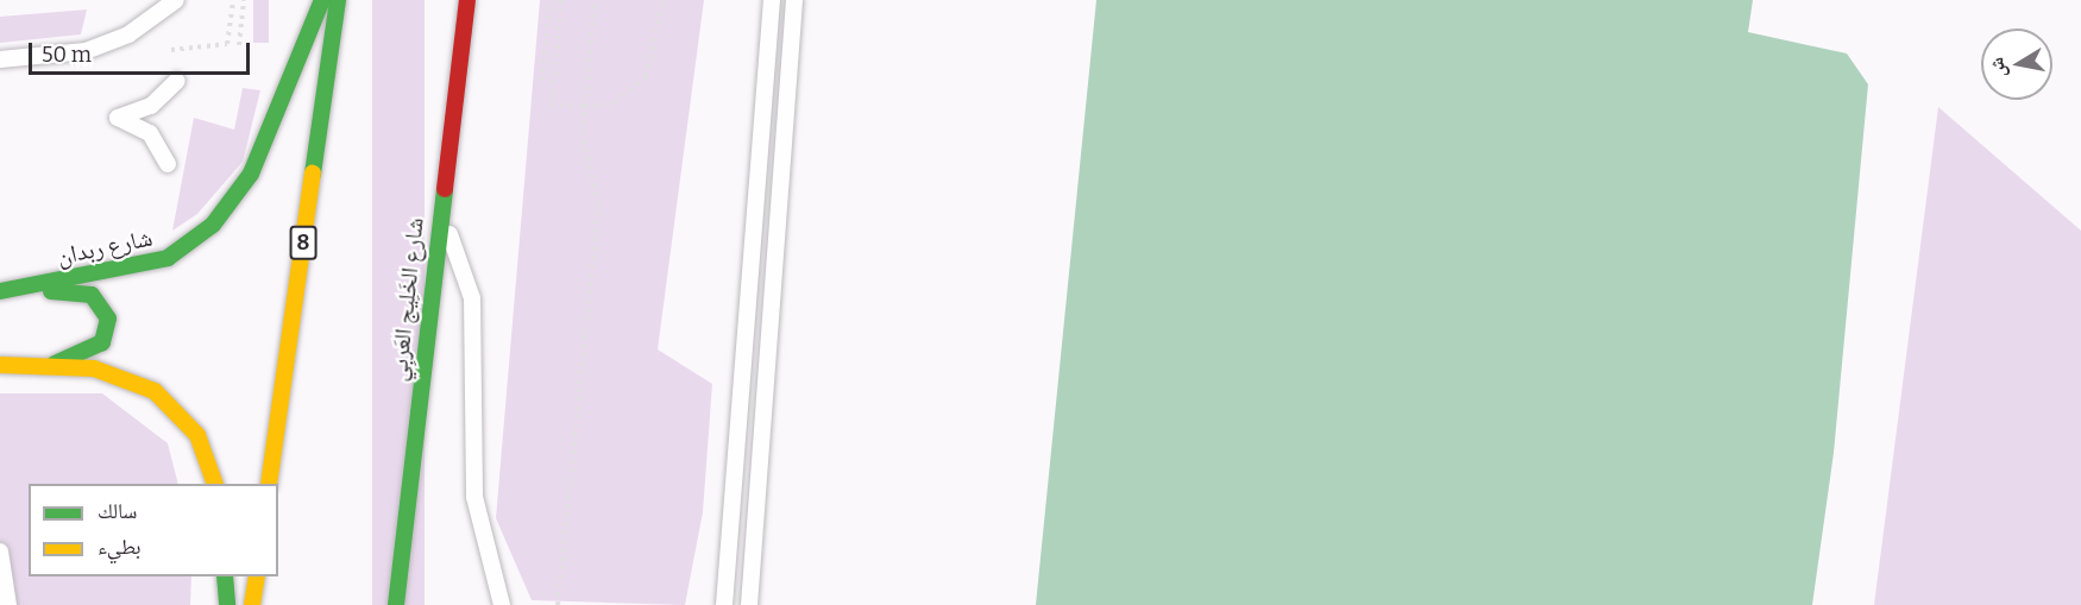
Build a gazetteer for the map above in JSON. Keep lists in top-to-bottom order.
{
  "streets": {
    "main road": ["8", "شارع ربدان", "شارع الخَلِيج العَربِي"]
  },
  "legend": ["سالك", "بطيء"],
  "scale_bar": "50 m",
  "north": "left"
}
